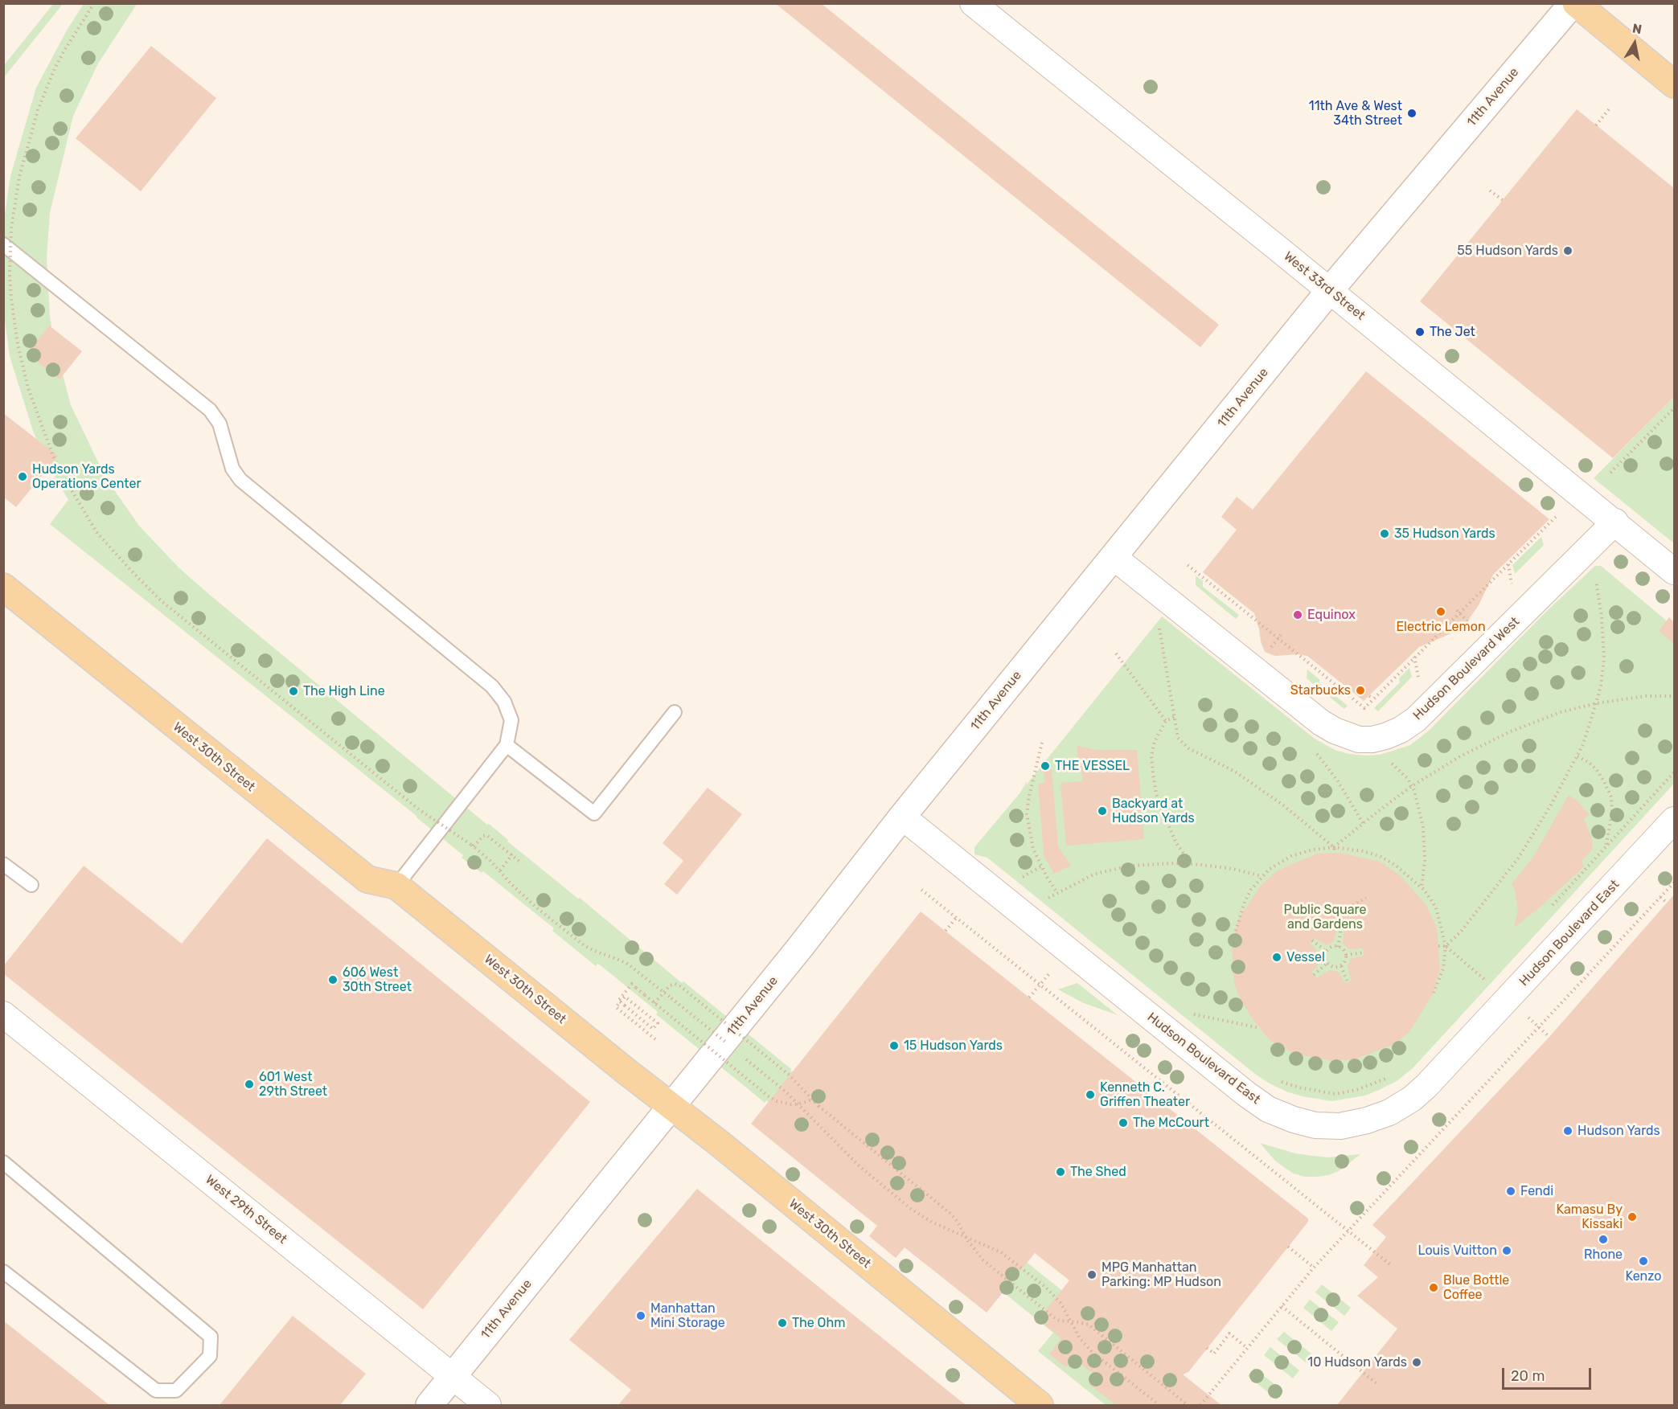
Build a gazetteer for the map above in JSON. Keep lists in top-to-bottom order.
{
  "streets": {
    "main road": ["11th Avenue", "West 30th Street"],
    "street": [
      "West 33rd Street",
      "Hudson Boulevard West",
      "Hudson Boulevard East",
      "West 29th Street"
    ]
  },
  "crossings": [
    ["11th Avenue", "West 33rd Street"],
    ["11th Avenue", "Hudson Boulevard West"],
    ["11th Avenue", "West 30th Street"],
    ["11th Avenue", "Hudson Boulevard East"],
    ["11th Avenue", "West 29th Street"],
    ["West 33rd Street", "Hudson Boulevard West"]
  ],
  "parks": ["Public Square and Gardens"],
  "places": [
    "11th Ave & West 34th Street",
    "55 Hudson Yards",
    "The Jet",
    "Hudson Yards Operations Center",
    "35 Hudson Yards",
    "Electric Lemon",
    "Equinox",
    "Starbucks",
    "The High Line",
    "THE VESSEL",
    "Backyard at Hudson Yards",
    "Vessel",
    "606 West 30th Street",
    "15 Hudson Yards",
    "601 West 29th Street",
    "Kenneth C. Griffen Theater",
    "The McCourt",
    "Hudson Yards",
    "The Shed",
    "Fendi",
    "Kamasu By Kissaki",
    "Rhone",
    "Louis Vuitton",
    "Kenzo",
    "MPG Manhattan Parking: MP Hudson",
    "Blue Bottle Coffee",
    "Manhattan Mini Storage",
    "The Ohm",
    "10 Hudson Yards"
  ],
  "scale_bar": "20 m",
  "north": "top"
}
